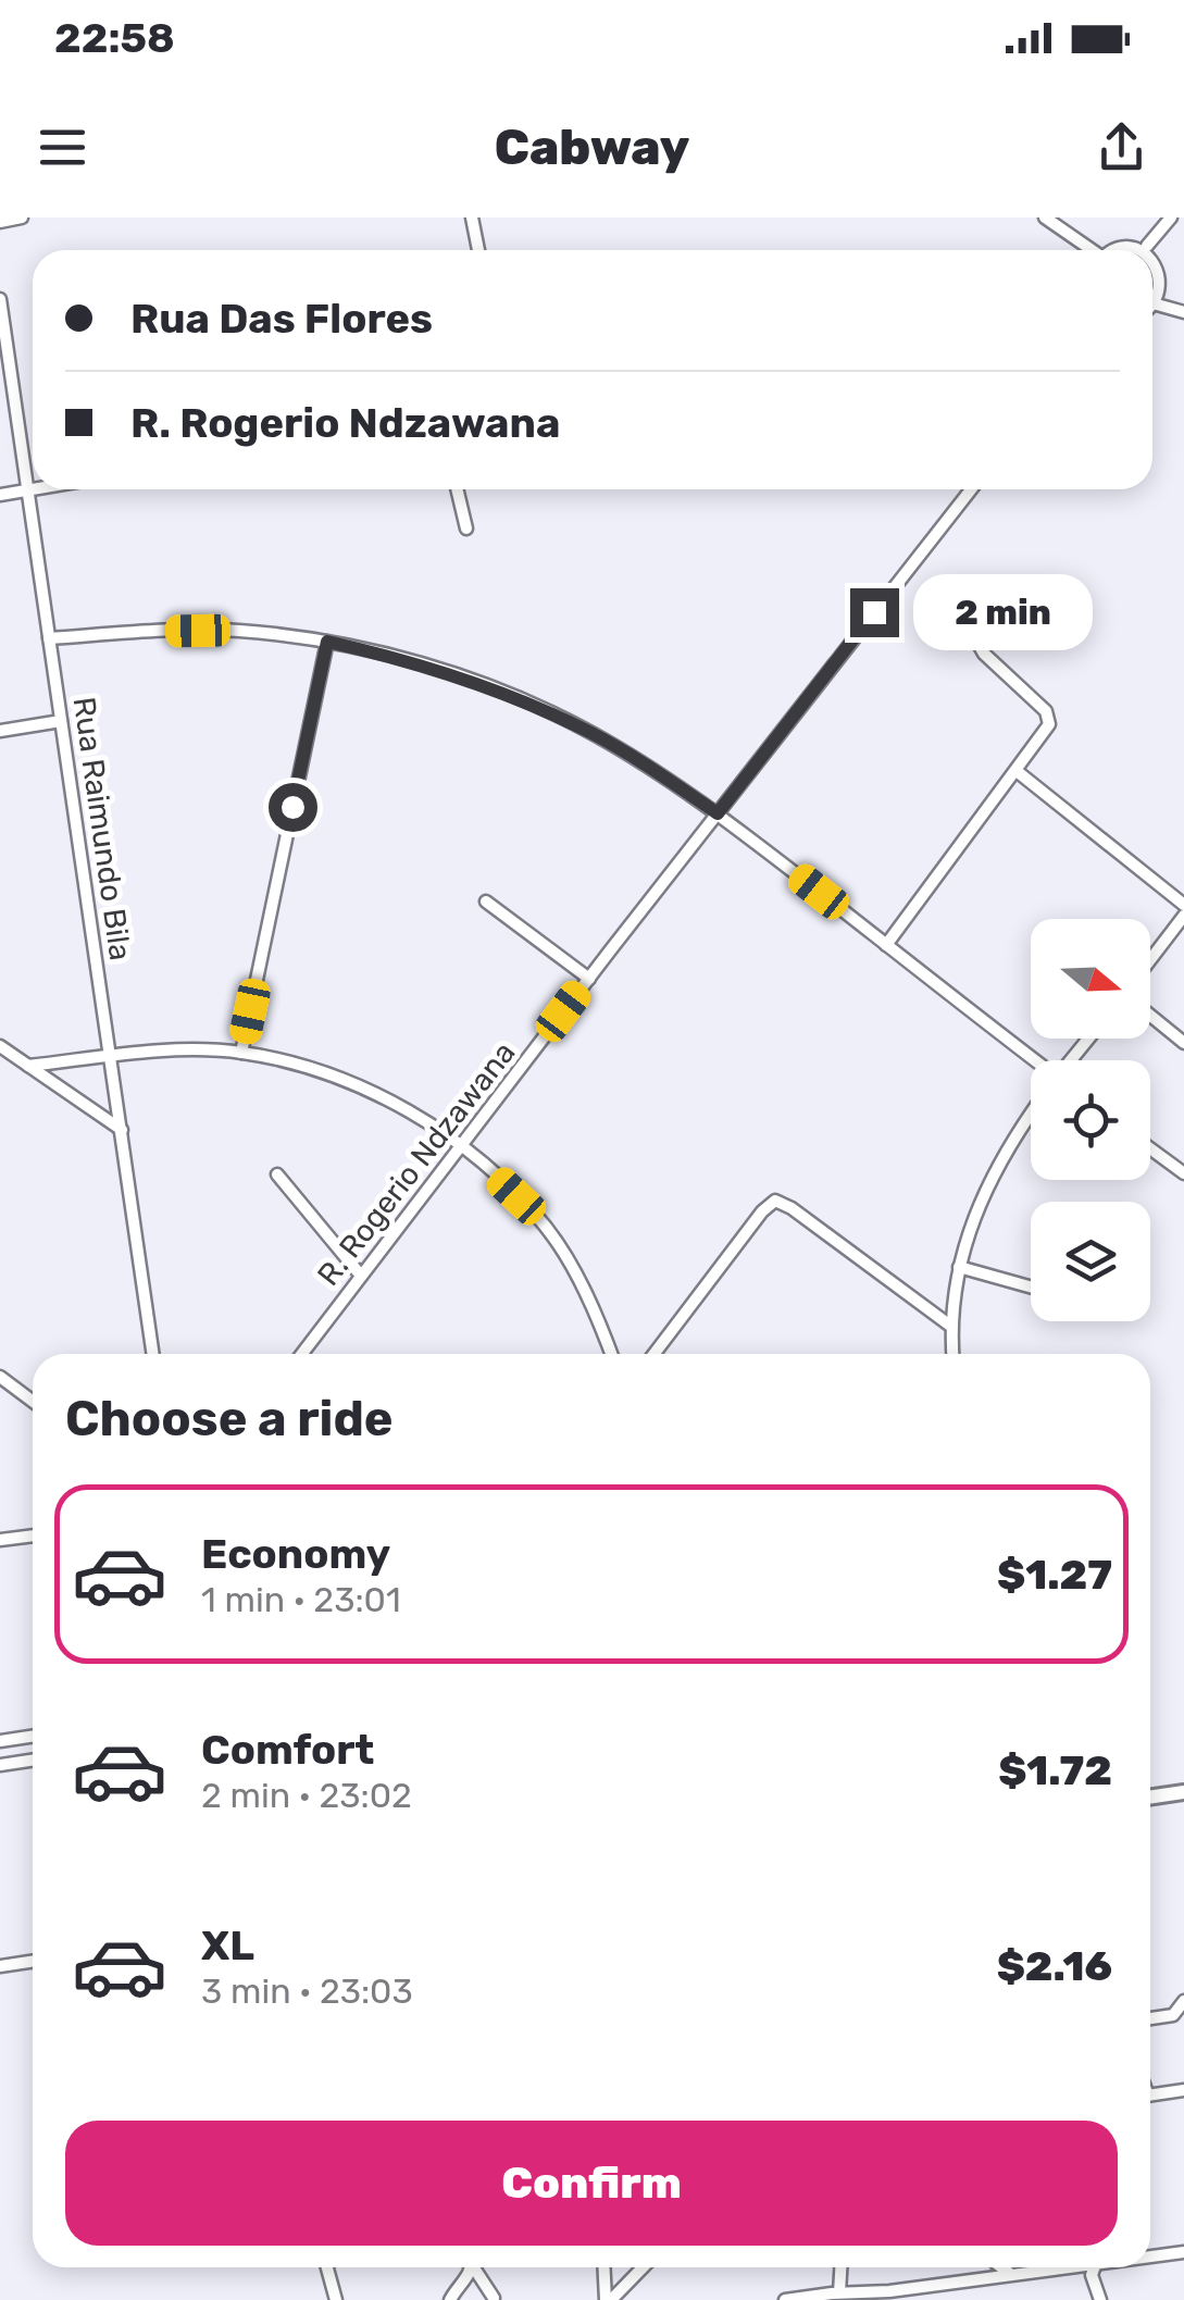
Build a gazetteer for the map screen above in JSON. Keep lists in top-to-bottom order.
{
  "streets": {
    "street": ["Rua Raimundo Bila", "R. Rogerio Ndzawana"]
  },
  "north": "right",
  "page": {
    "status": "22:58",
    "header": "Cabway",
    "banner": ["Rua Das Flores", "R. Rogerio Ndzawana"],
    "bubble": "2 min",
    "heading": "Choose a ride",
    "list": [
      {
        "name": "Economy",
        "note": "1 min · 23:01",
        "value": "$1.27"
      },
      {
        "name": "Comfort",
        "note": "2 min · 23:02",
        "value": "$1.72"
      },
      {
        "name": "XL",
        "note": "3 min · 23:03",
        "value": "$2.16"
      }
    ],
    "buttons": "Confirm"
  }
}
